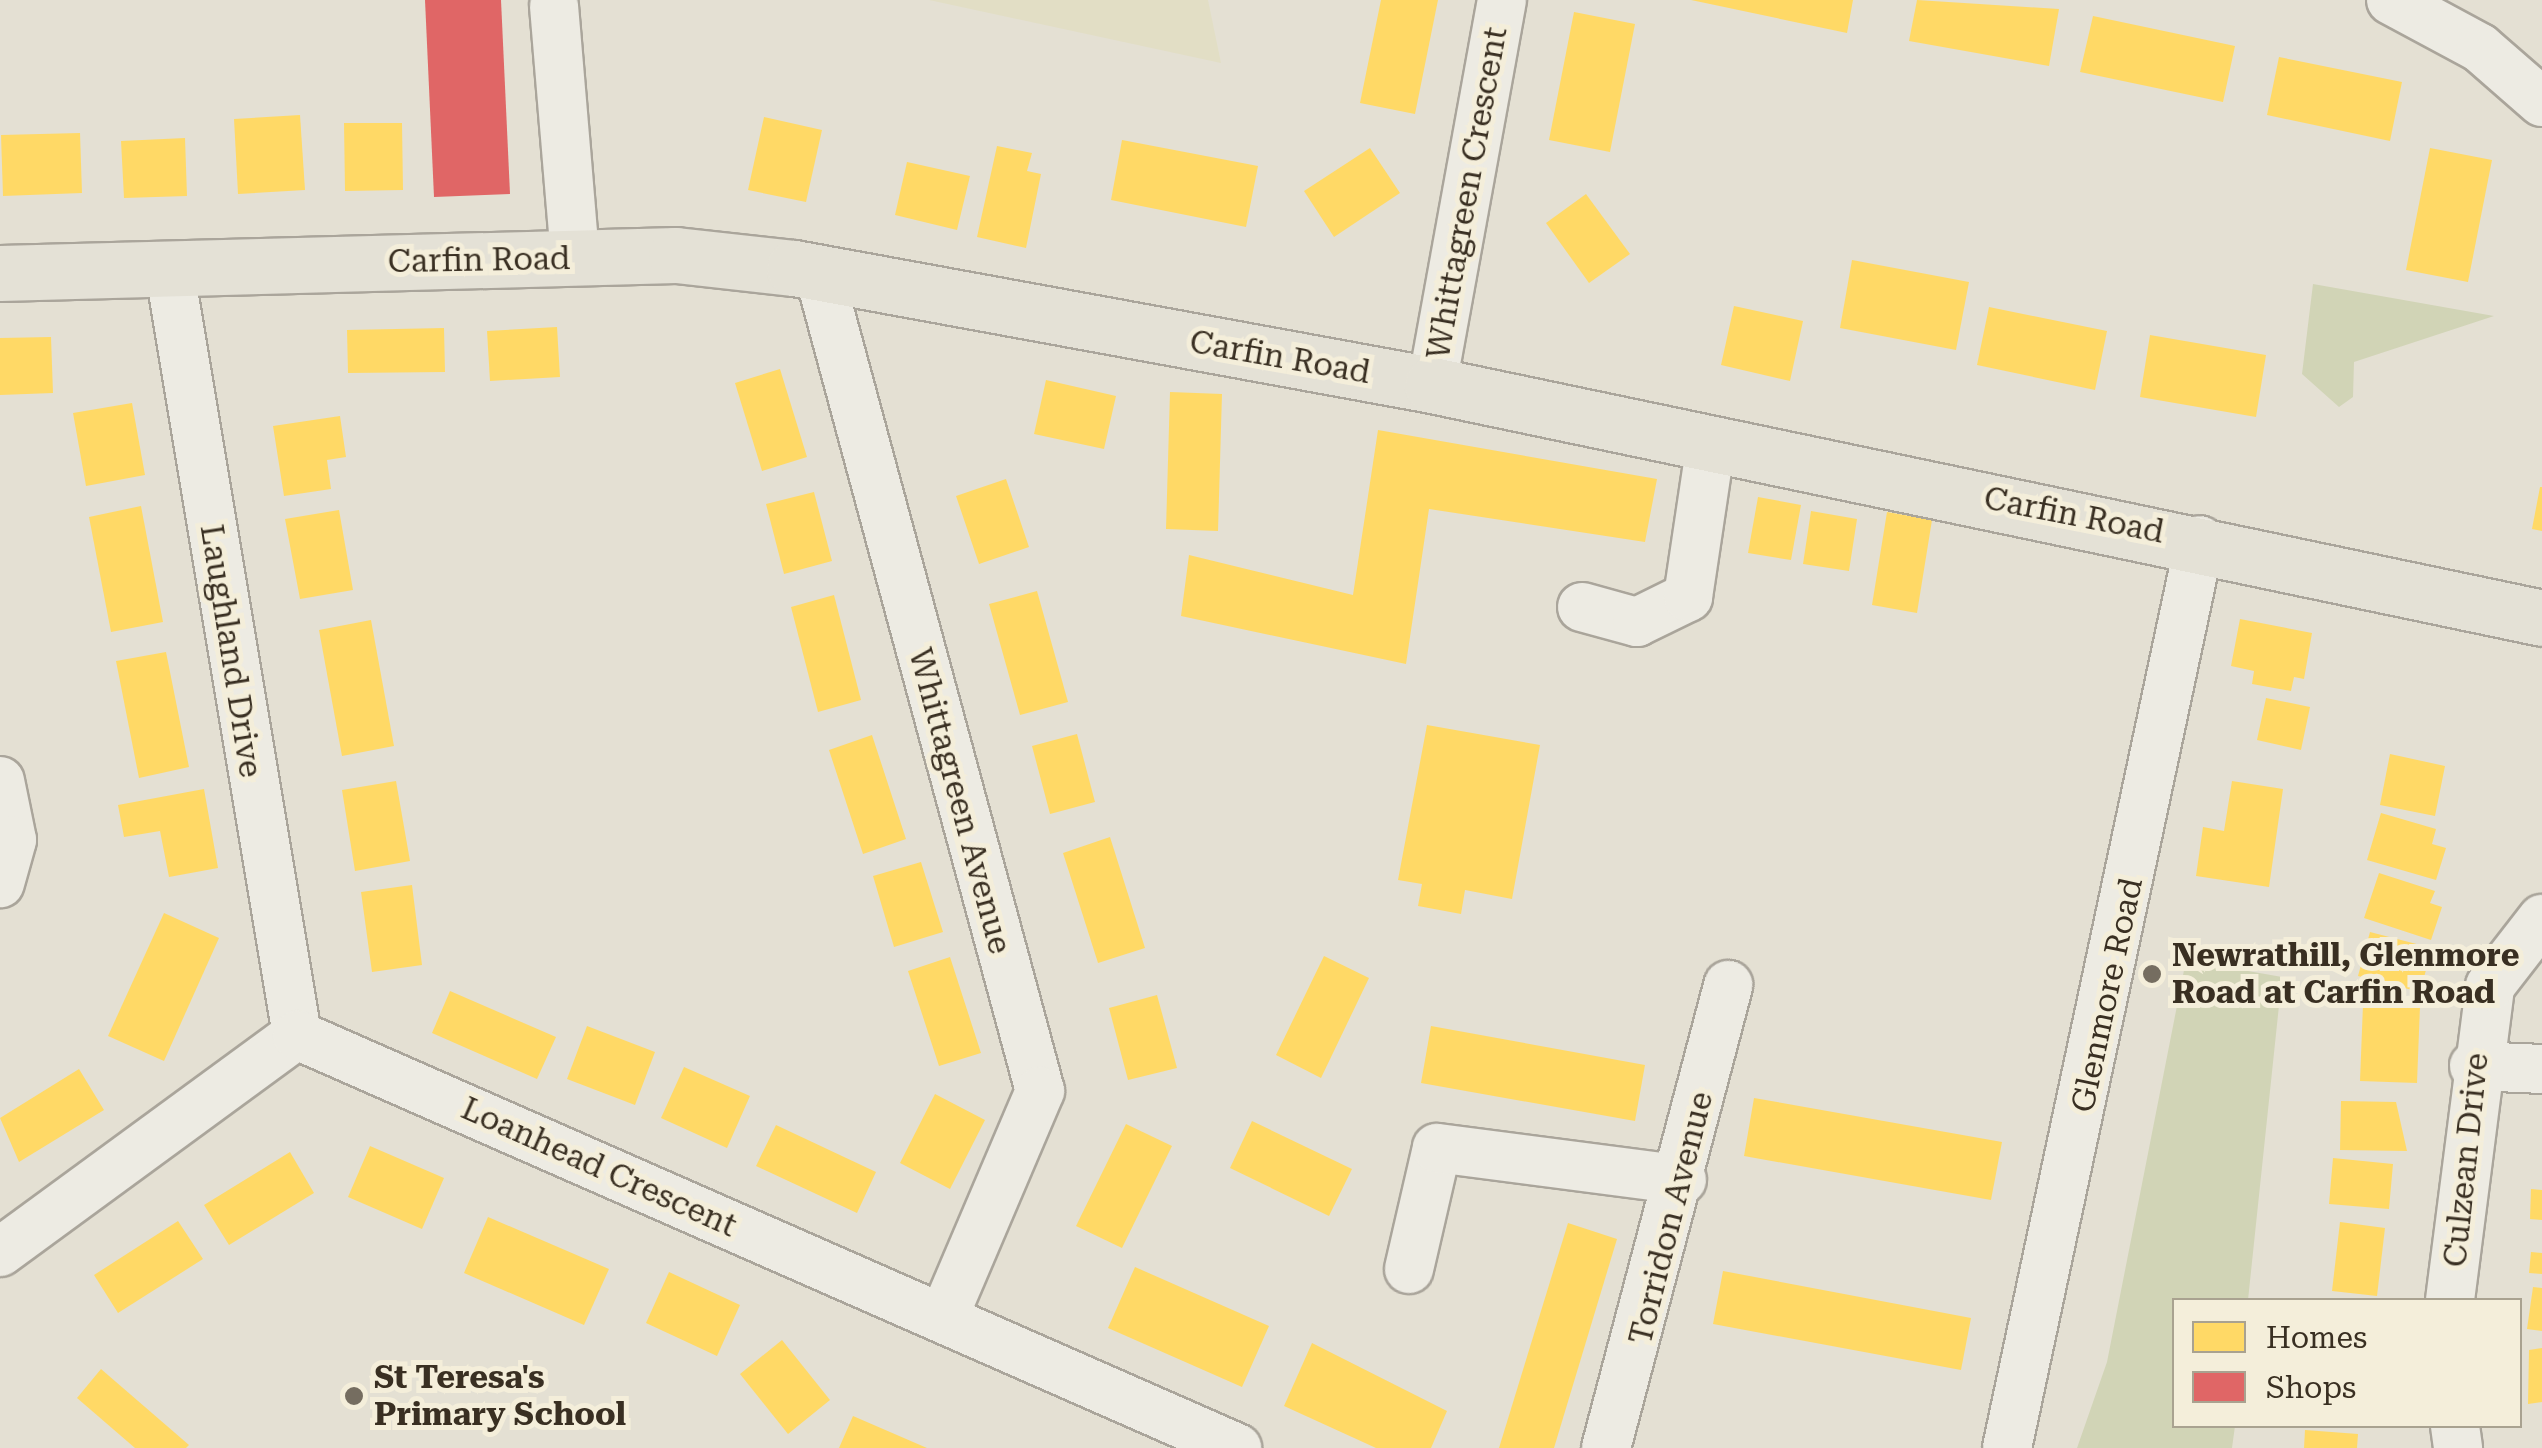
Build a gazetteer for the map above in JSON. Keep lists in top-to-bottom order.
{
  "streets": {
    "main road": ["Carfin Road"],
    "street": [
      "Whittagreen Crescent",
      "Laughland Drive",
      "Whittagreen Avenue",
      "Glenmore Road",
      "Culzean Drive",
      "Loanhead Crescent",
      "Torridon Avenue"
    ]
  },
  "crossings": [
    ["Whittagreen Crescent", "Carfin Road"],
    ["Carfin Road", "Laughland Drive"],
    ["Carfin Road", "Whittagreen Avenue"],
    ["Carfin Road", "Glenmore Road"],
    ["Laughland Drive", "Loanhead Crescent"],
    ["Whittagreen Avenue", "Loanhead Crescent"]
  ],
  "places": ["Newrathill, Glenmore Road at Carfin Road", "St Teresa's Primary School"],
  "legend": ["Homes", "Shops"]
}
